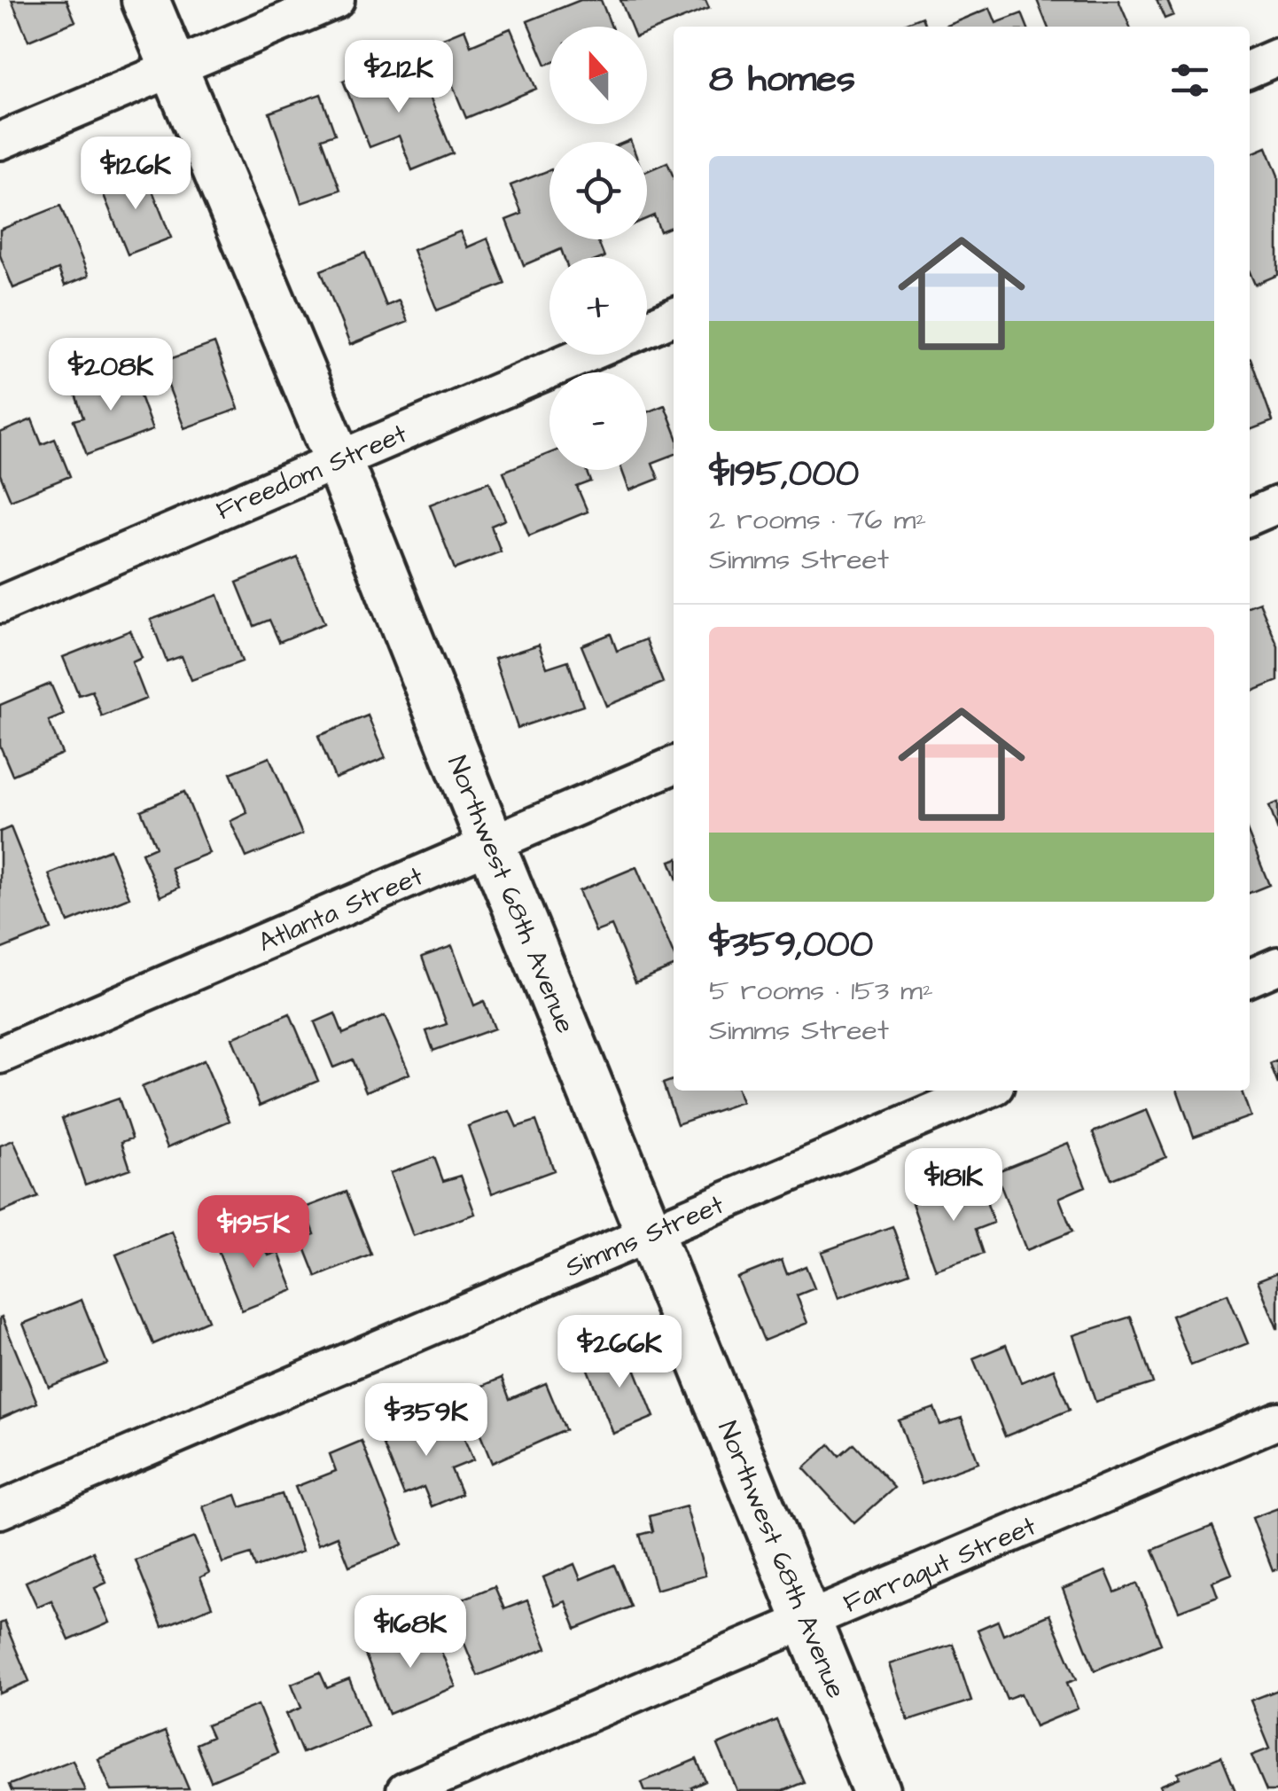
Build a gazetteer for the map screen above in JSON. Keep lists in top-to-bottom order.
{
  "streets": {
    "street": [
      "Freedom Street",
      "Northwest 68th Avenue",
      "Atlanta Street",
      "Simms Street",
      "Farragut Street"
    ]
  },
  "crossings": [
    ["Freedom Street", "Northwest 68th Avenue"],
    ["Northwest 68th Avenue", "Atlanta Street"],
    ["Northwest 68th Avenue", "Simms Street"],
    ["Northwest 68th Avenue", "Farragut Street"]
  ],
  "north": "top",
  "page": {
    "map_buttons": ["+", "−"],
    "heading": "8 homes",
    "price": [
      "$212K",
      "$126K",
      "$208K",
      "$181K",
      "$195K",
      "$266K",
      "$359K",
      "$168K"
    ],
    "list": [
      {
        "name": "$195,000",
        "note": "2 rooms · 76 m² · Simms Street"
      },
      {
        "name": "$359,000",
        "note": "5 rooms · 153 m² · Simms Street"
      }
    ]
  }
}
